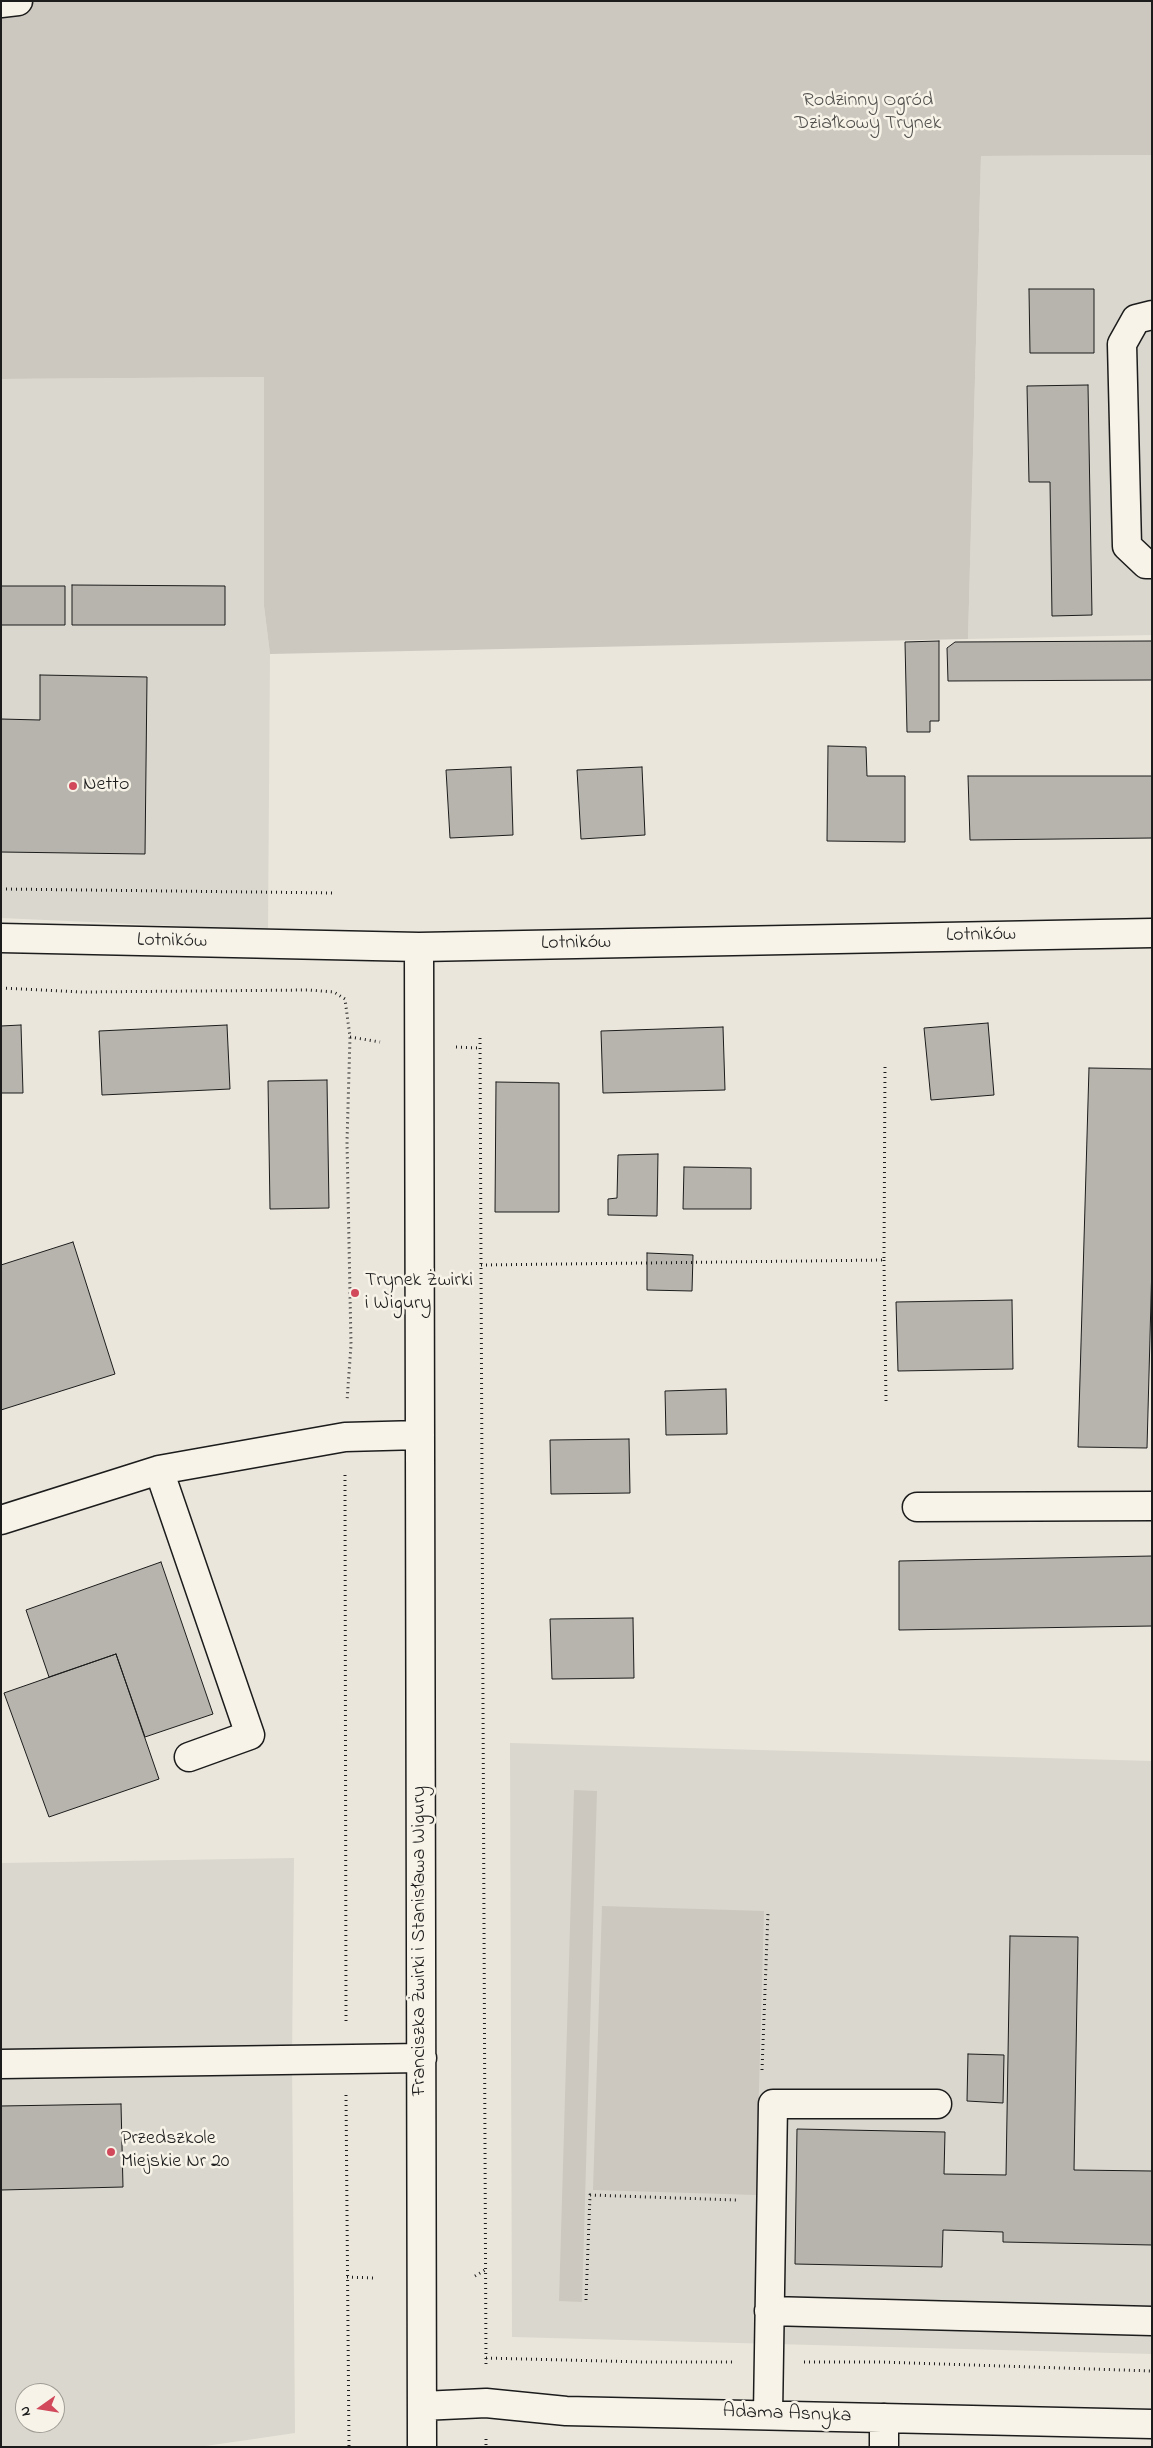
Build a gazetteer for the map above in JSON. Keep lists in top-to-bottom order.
{
  "streets": {
    "street": ["Lotników", "Franciszka Żwirki i Stanisława Wigury", "Adama Asnyka"]
  },
  "crossings": [
    ["Lotników", "Franciszka Żwirki i Stanisława Wigury"],
    ["Franciszka Żwirki i Stanisława Wigury", "Adama Asnyka"]
  ],
  "parks": ["Rodzinny Ogród Działkowy Trynek"],
  "places": ["Netto", "Trynek Żwirki i Wigury", "Przedszkole Miejskie Nr 20"],
  "north": "left"
}
